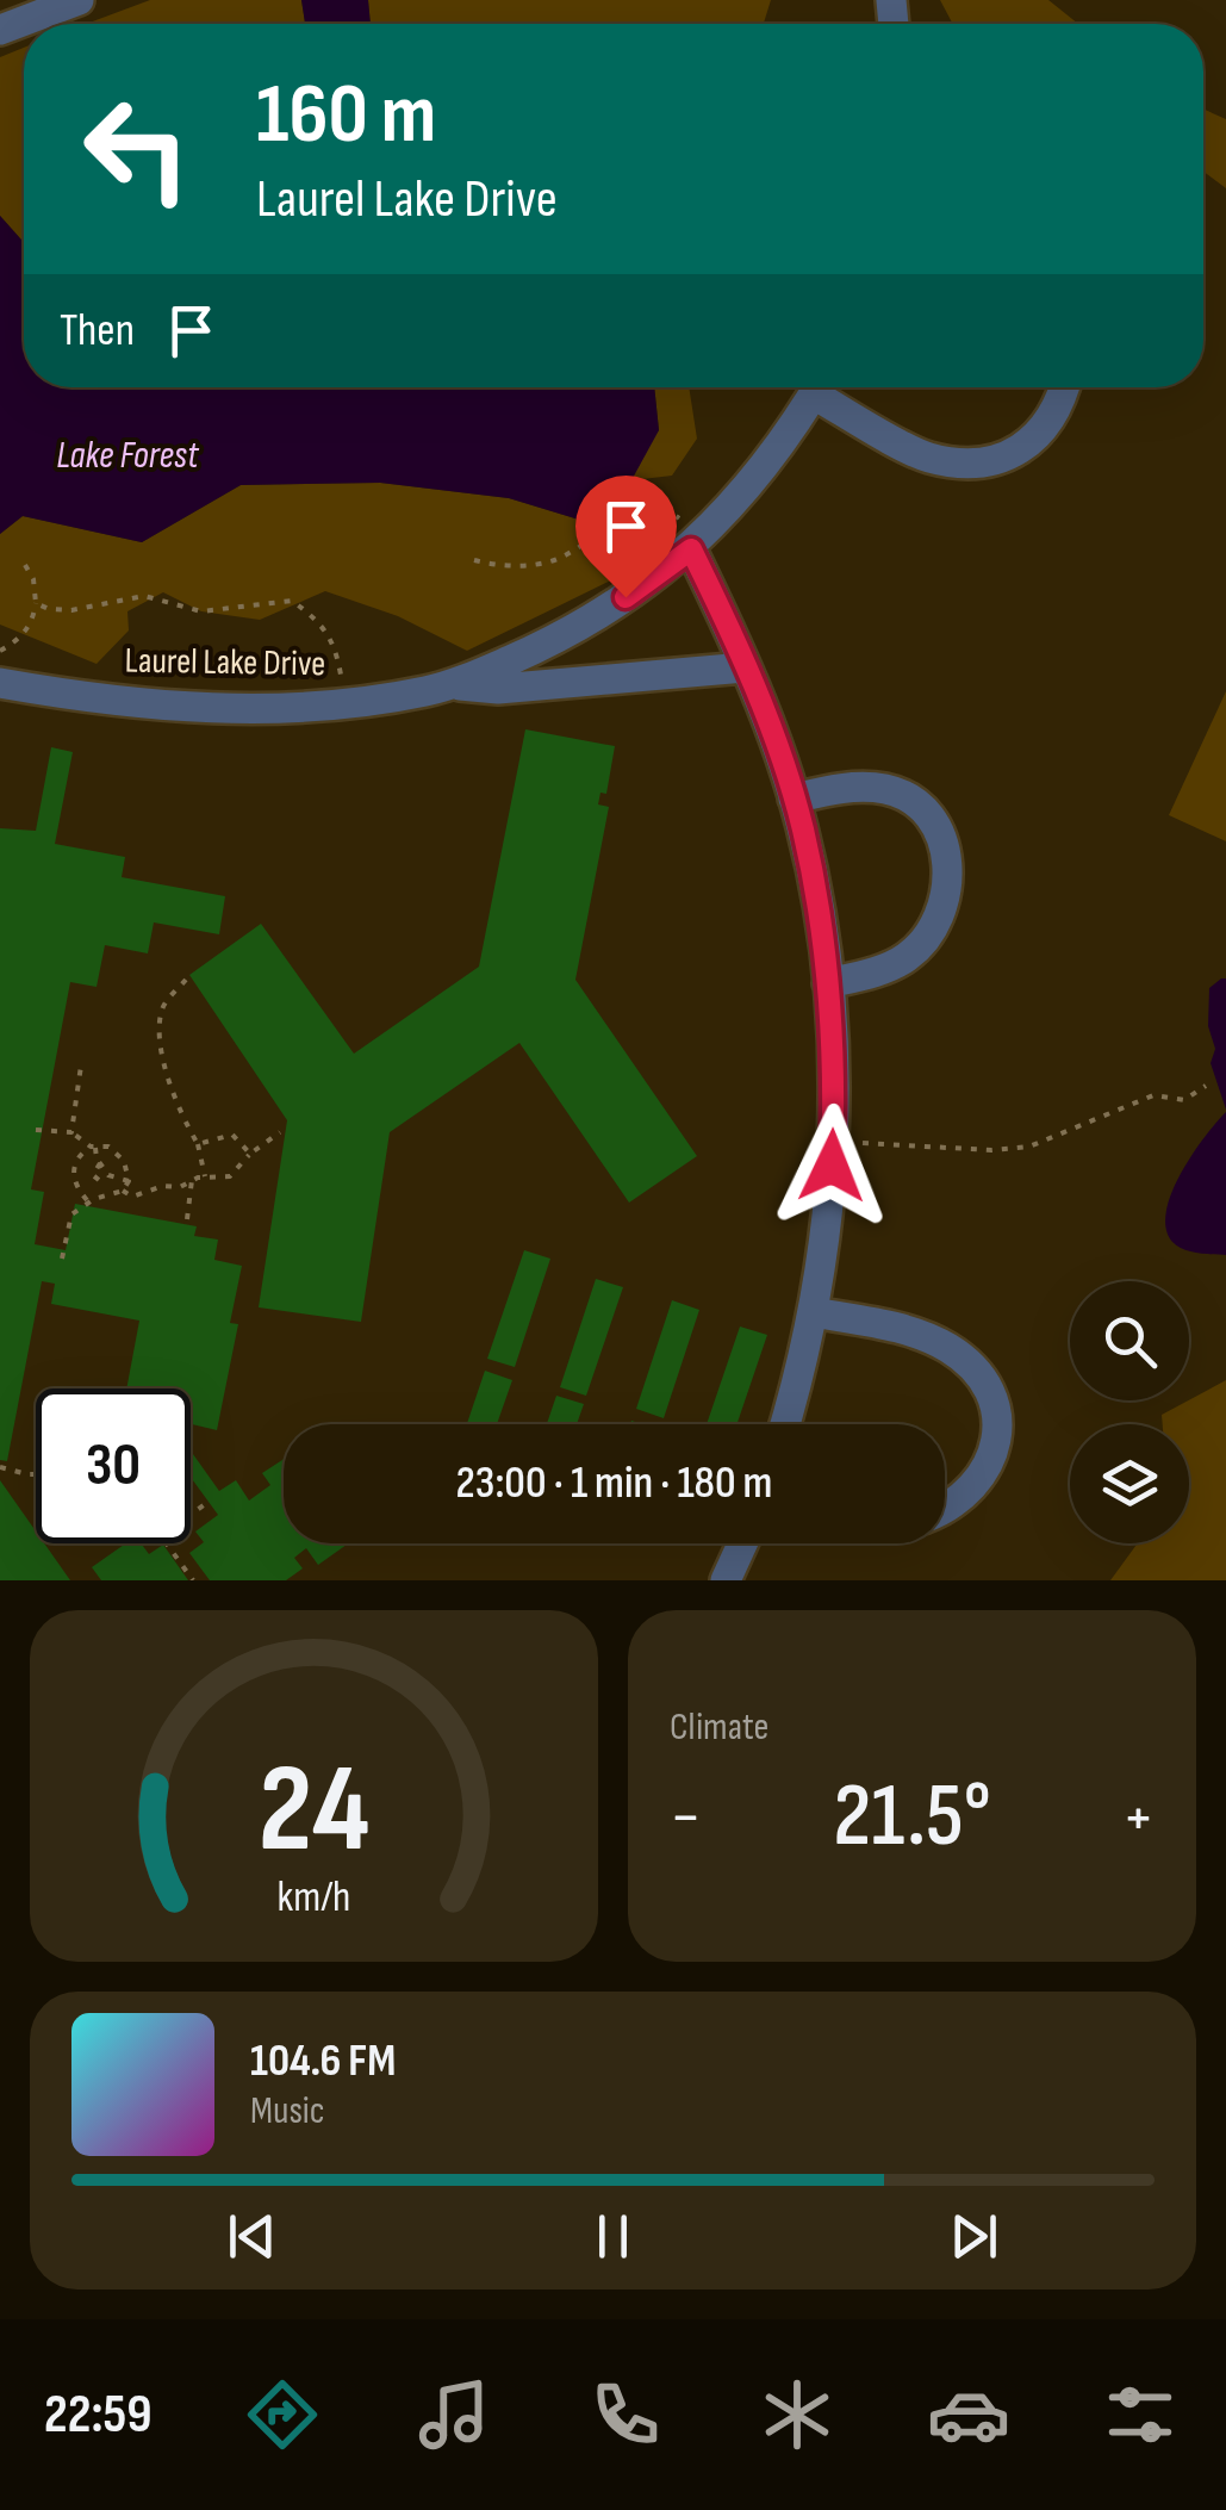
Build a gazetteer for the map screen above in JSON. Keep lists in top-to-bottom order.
{
  "streets": {
    "street": ["Laurel Lake Drive"]
  },
  "water": ["Lake Forest"],
  "page": {
    "turn": ["160 m", "Laurel Lake Drive"],
    "then": "Then",
    "limit": "30",
    "trip": "23:00 · 1 min · 180 m",
    "tile": "Climate",
    "heat": ["−", "21.5°", "+"],
    "song": ["104.6 FM", "Music"],
    "tabs": "22:59",
    "gauge": ["24", "km/h"]
  }
}
